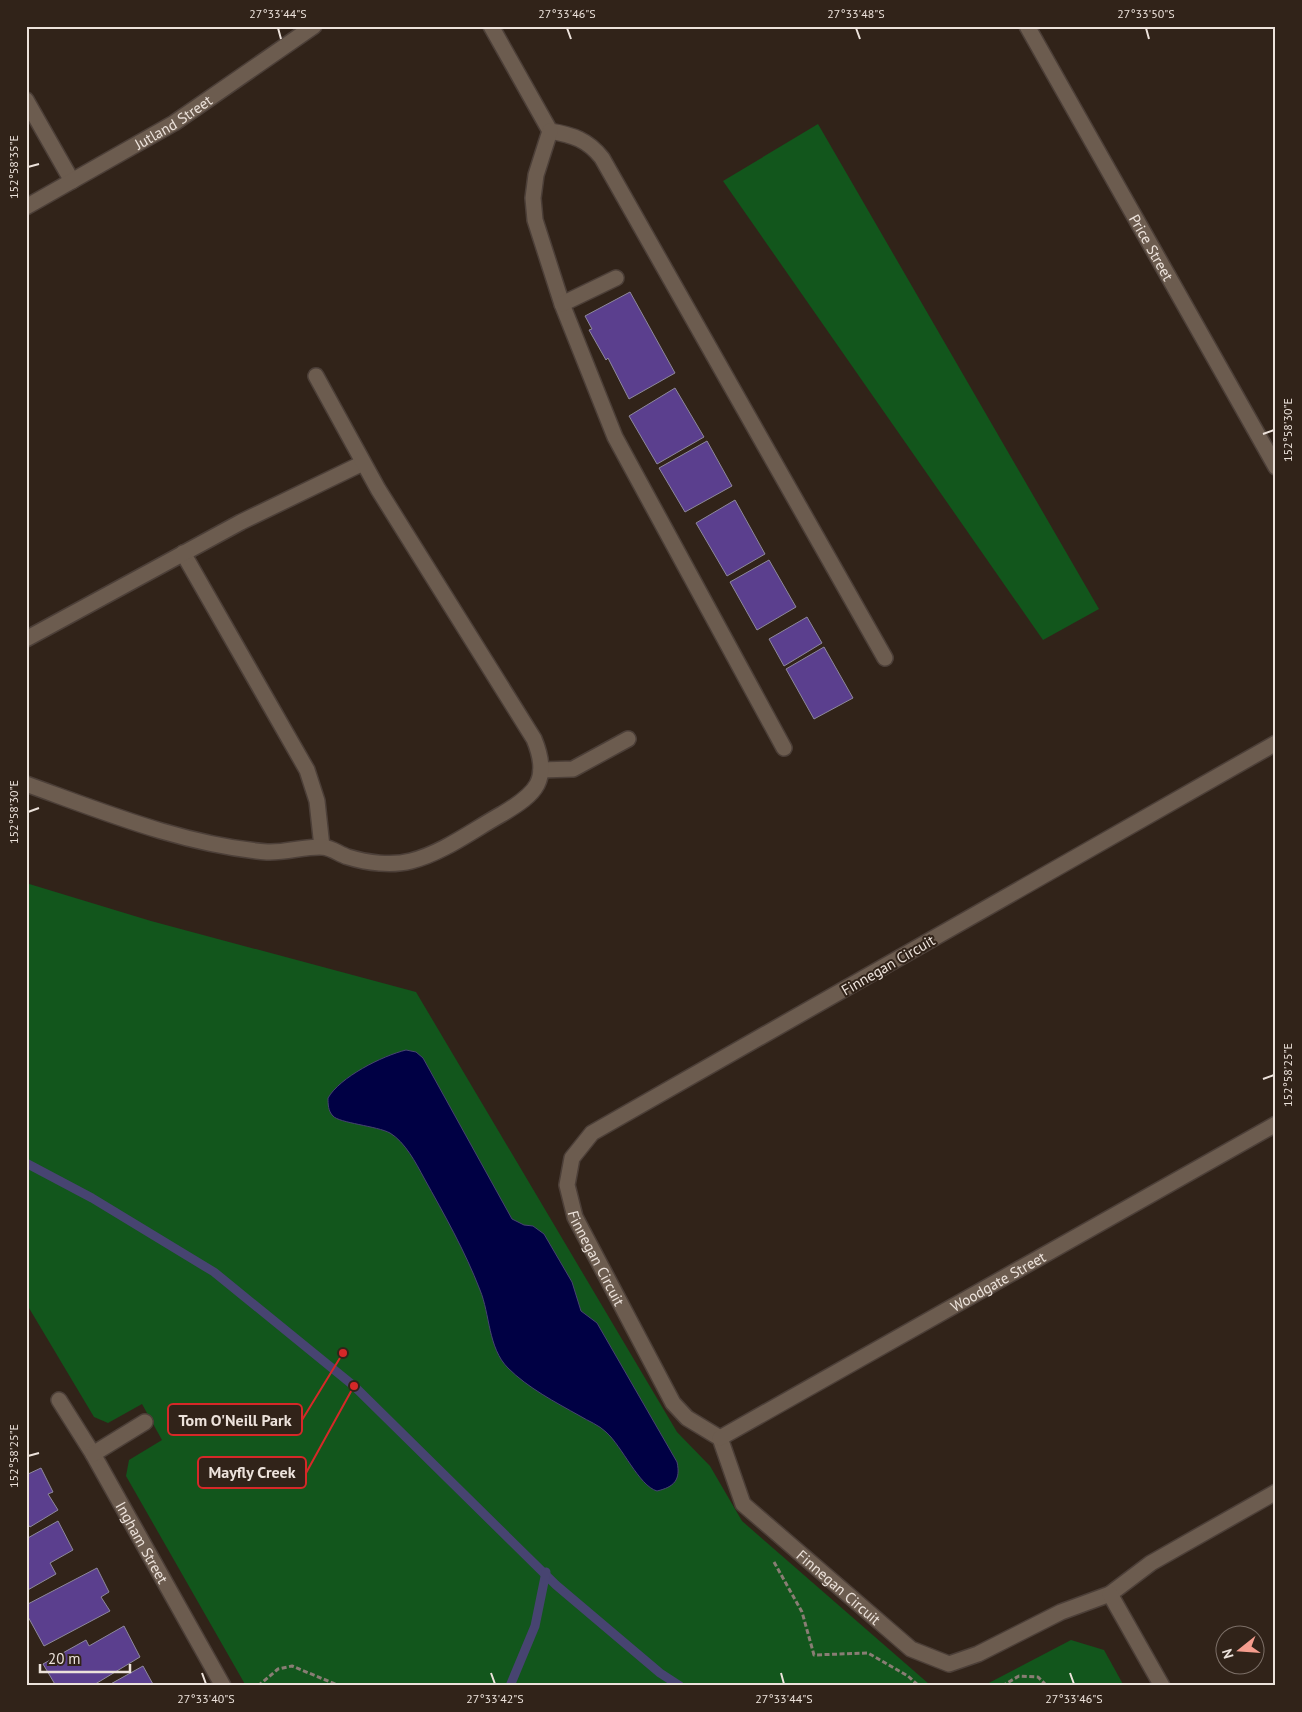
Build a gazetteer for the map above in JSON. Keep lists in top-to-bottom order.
{
  "streets": {
    "street": [
      "Jutland Street",
      "Price Street",
      "Finnegan Circuit",
      "Woodgate Street",
      "Ingham Street"
    ]
  },
  "crossings": [
    ["Finnegan Circuit", "Woodgate Street"]
  ],
  "places": ["Tom O'Neill Park", "Mayfly Creek"],
  "scale_bar": "20 m",
  "north": "left",
  "coordinates": [
    "27°33'44\"S",
    "27°33'46\"S",
    "27°33'48\"S",
    "27°33'50\"S",
    "152°58'35\"E",
    "152°58'30\"E",
    "152°58'25\"E",
    "27°33'40\"S",
    "27°33'42\"S"
  ]
}
